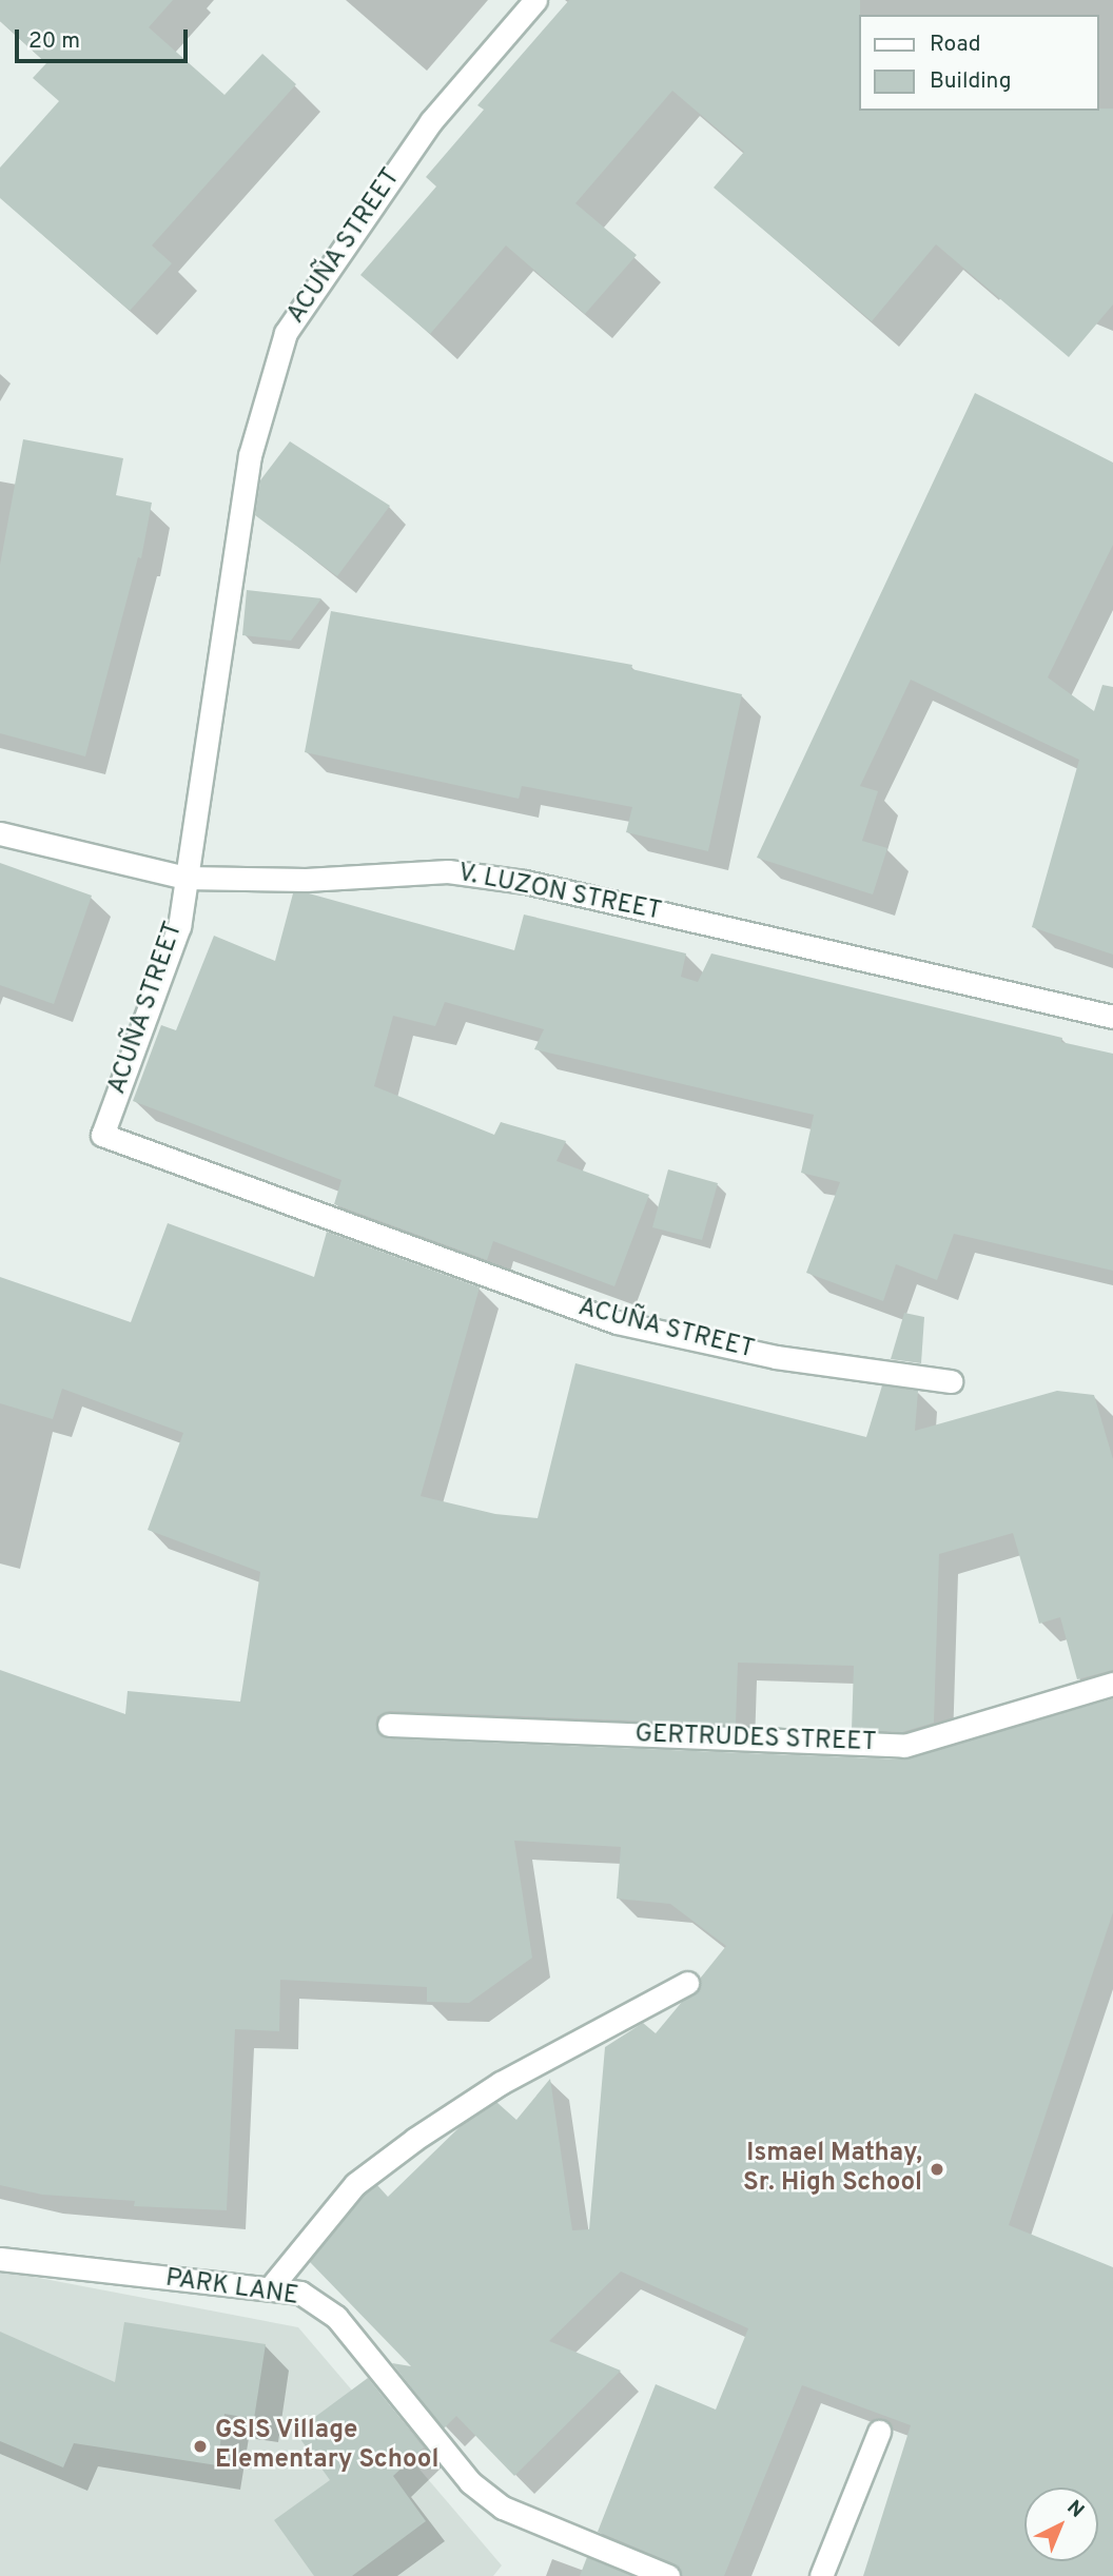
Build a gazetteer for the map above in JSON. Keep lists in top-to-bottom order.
{
  "streets": {
    "street": [
      "ACUÑA STREET",
      "V. LUZON STREET",
      "GERTRUDES STREET",
      "PARK LANE"
    ]
  },
  "crossings": [
    ["ACUÑA STREET", "V. LUZON STREET"]
  ],
  "places": ["Ismael Mathay, Sr. High School", "GSIS Village Elementary School"],
  "legend": ["Road", "Building"],
  "scale_bar": "20 m",
  "north": "top right"
}
